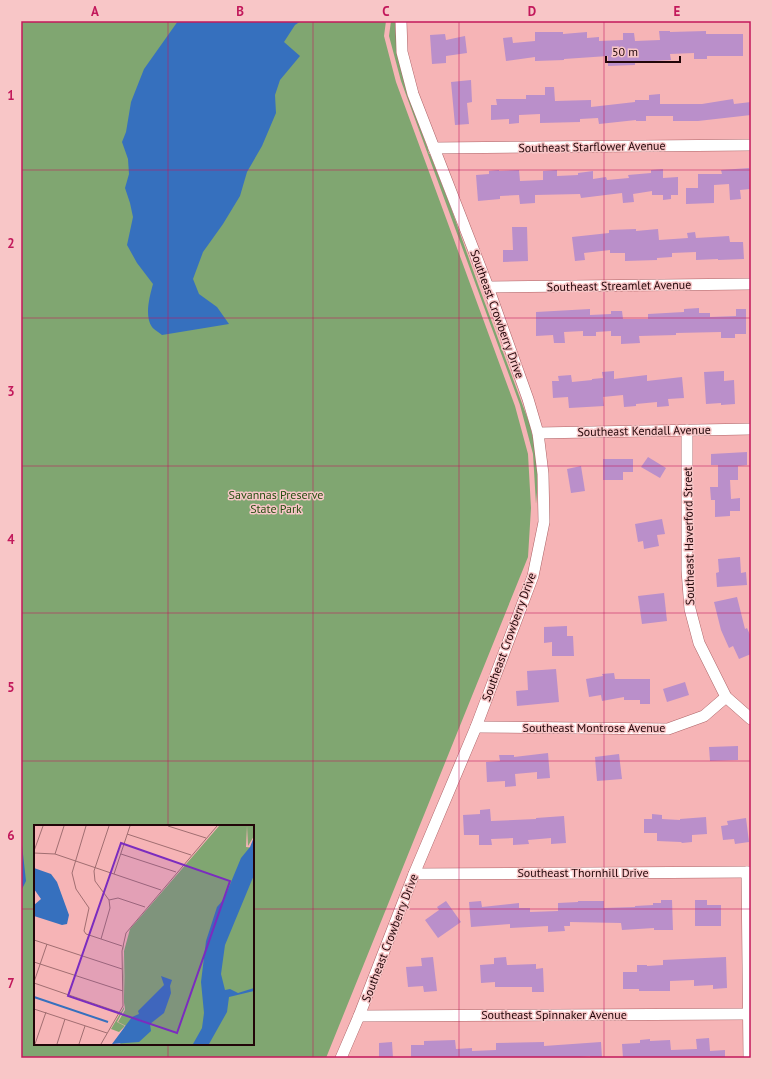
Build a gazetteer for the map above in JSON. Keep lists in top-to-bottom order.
{
  "streets": {
    "street": [
      "Southeast Starflower Avenue",
      "Southeast Streamlet Avenue",
      "Southeast Crowberry Drive",
      "Southeast Kendall Avenue",
      "Southeast Haverford Street",
      "Southeast Montrose Avenue",
      "Southeast Thornhill Drive",
      "Southeast Spinnaker Avenue"
    ]
  },
  "crossings": [
    ["Southeast Starflower Avenue", "Southeast Crowberry Drive"],
    ["Southeast Streamlet Avenue", "Southeast Crowberry Drive"],
    ["Southeast Crowberry Drive", "Southeast Kendall Avenue"],
    ["Southeast Crowberry Drive", "Southeast Montrose Avenue"],
    ["Southeast Crowberry Drive", "Southeast Thornhill Drive"],
    ["Southeast Crowberry Drive", "Southeast Spinnaker Avenue"],
    ["Southeast Kendall Avenue", "Southeast Haverford Street"],
    ["Southeast Haverford Street", "Southeast Montrose Avenue"]
  ],
  "parks": ["Savannas Preserve State Park"],
  "scale_bar": "50 m",
  "grid": {
    "columns": [
      "A",
      "B",
      "C",
      "D",
      "E"
    ],
    "rows": [
      "1",
      "2",
      "3",
      "4",
      "5",
      "6",
      "7"
    ]
  }
}
